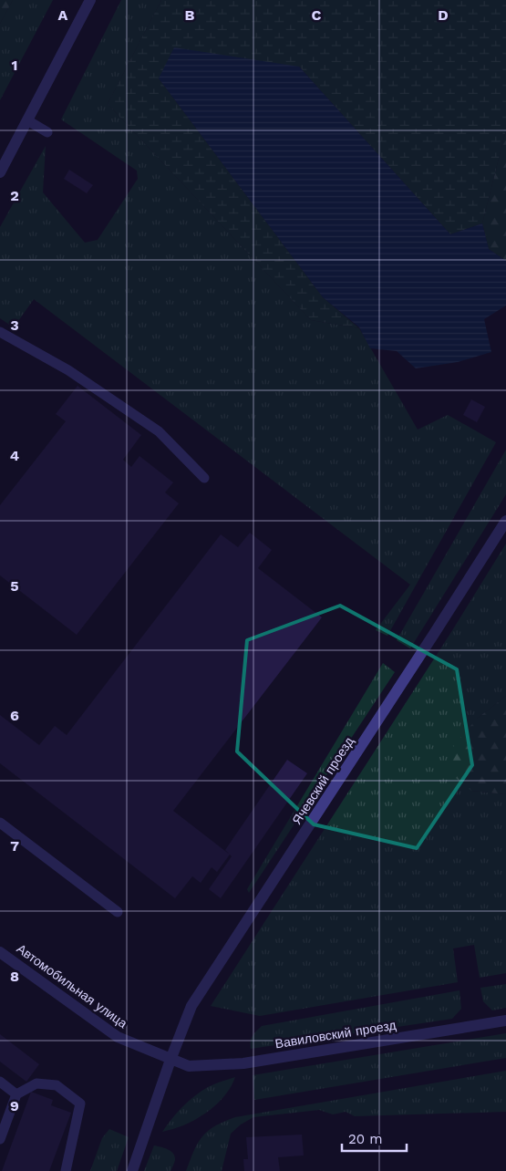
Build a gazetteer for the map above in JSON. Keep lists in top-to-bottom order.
{
  "streets": {
    "street": ["Ячевский проезд", "Автомобильная улица", "Вавиловский проезд"]
  },
  "crossings": [
    ["Ячевский проезд", "Автомобильная улица"],
    ["Ячевский проезд", "Вавиловский проезд"],
    ["Автомобильная улица", "Вавиловский проезд"]
  ],
  "scale_bar": "20 m",
  "grid": {
    "columns": [
      "A",
      "B",
      "C",
      "D"
    ],
    "rows": [
      "1",
      "2",
      "3",
      "4",
      "5",
      "6",
      "7",
      "8",
      "9"
    ]
  }
}
